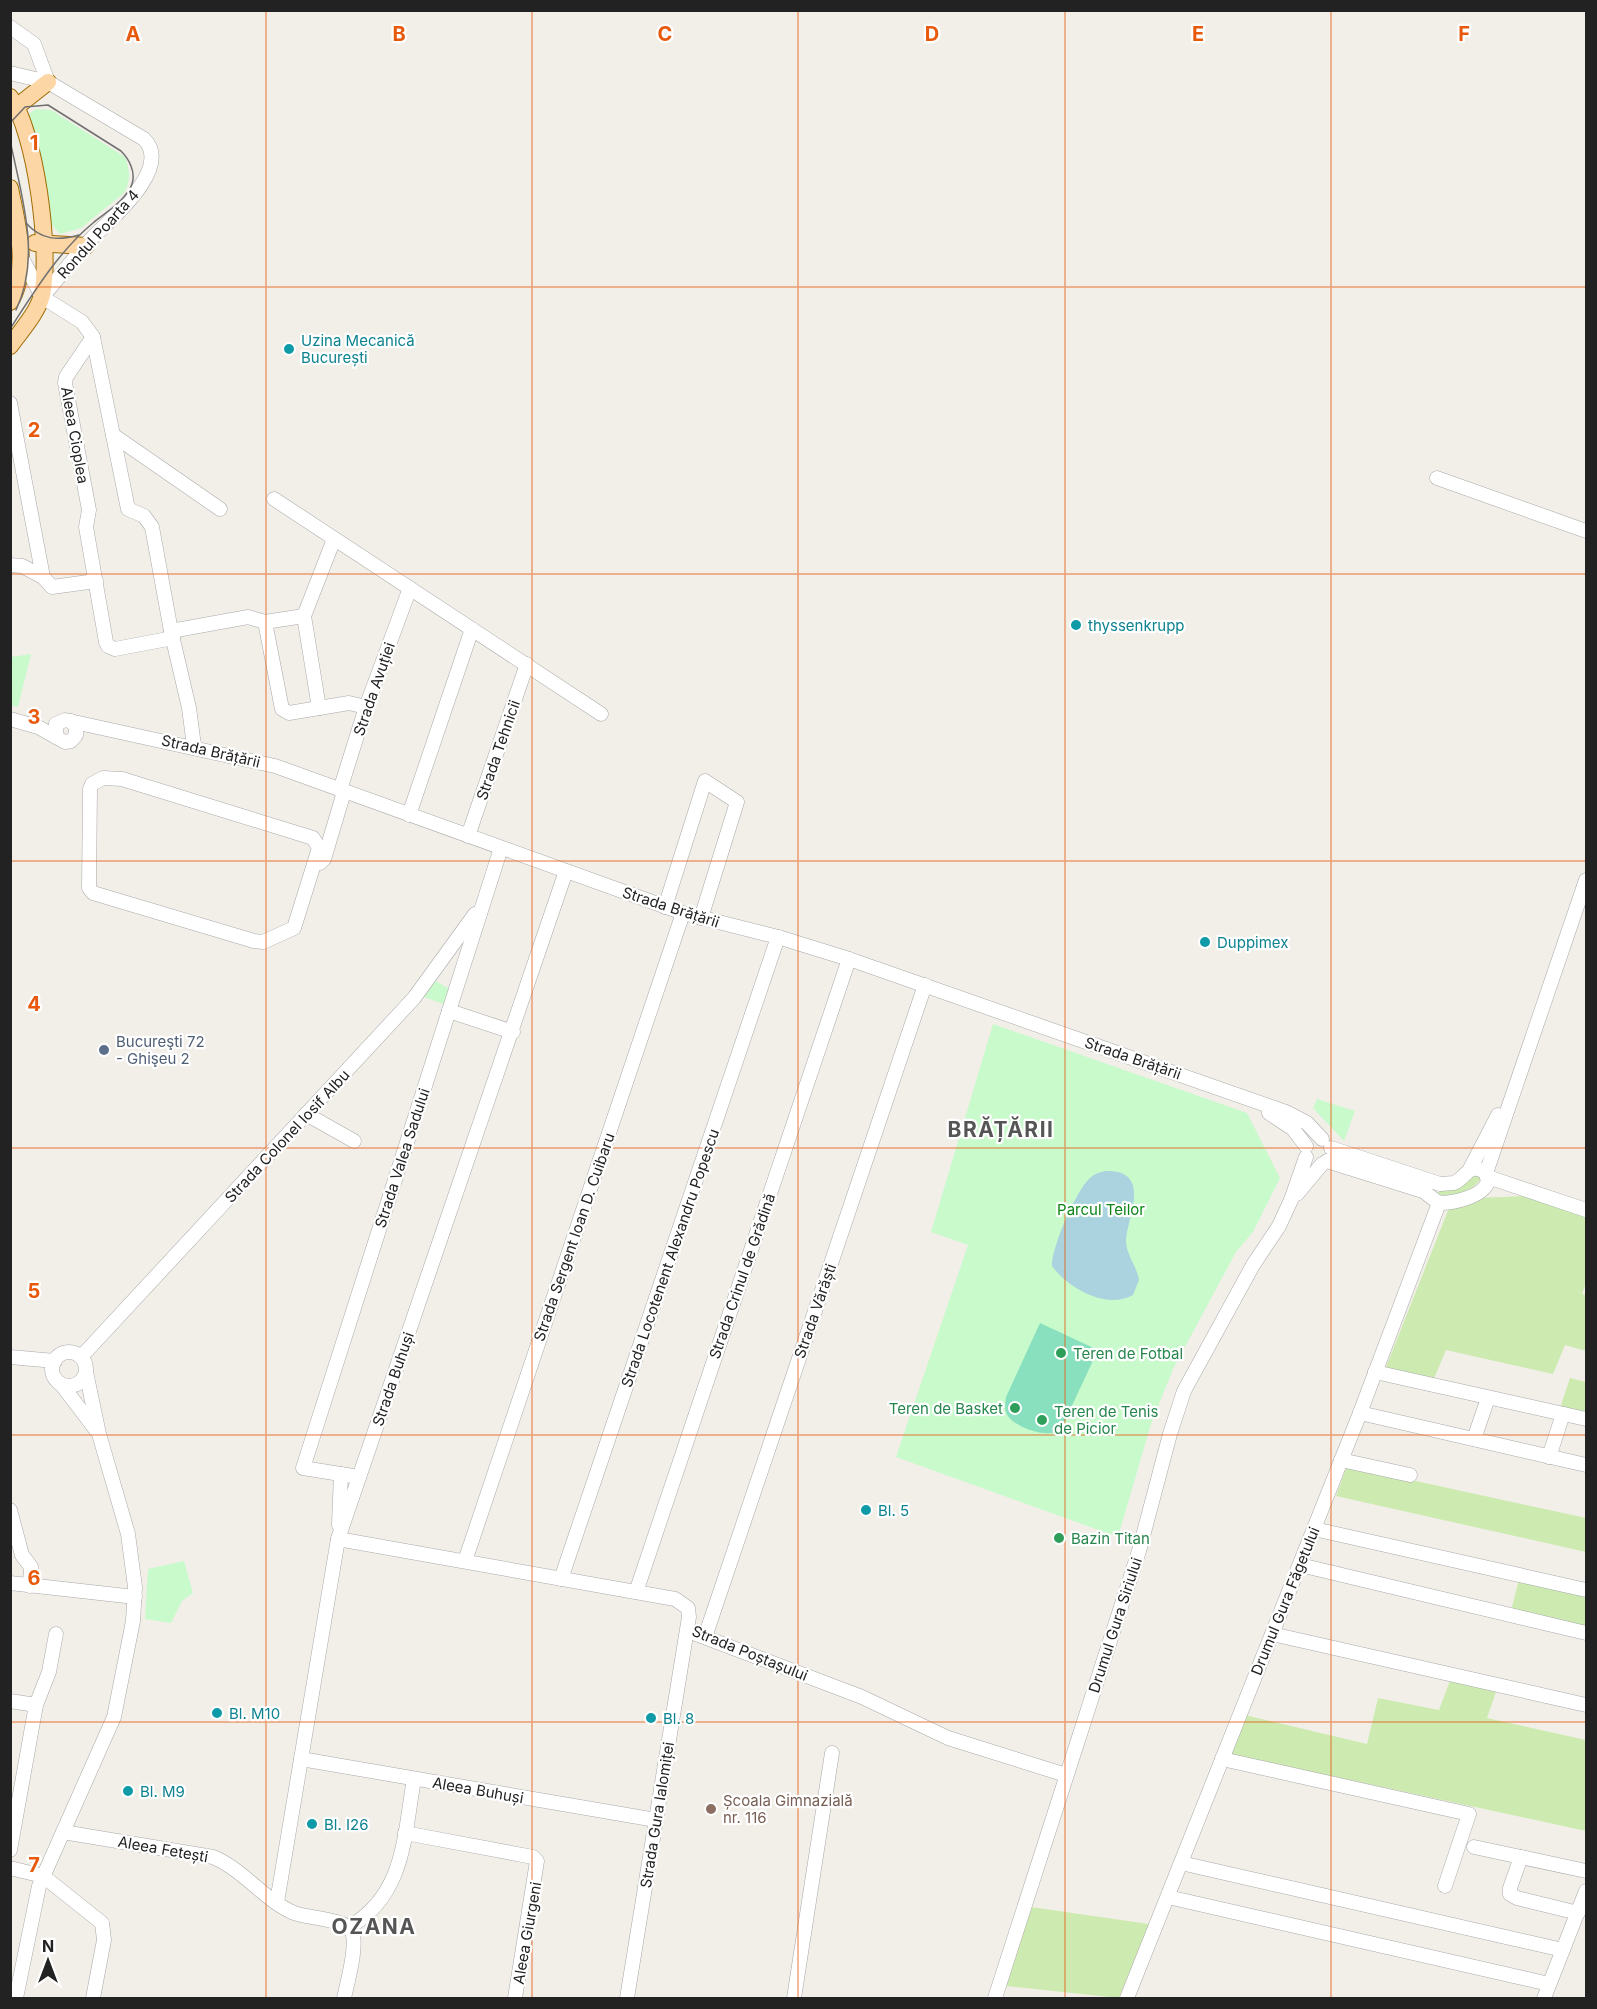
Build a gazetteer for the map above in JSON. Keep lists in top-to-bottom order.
{
  "streets": {
    "street": [
      "Rondul Poarta 4",
      "Aleea Cioplea",
      "Strada Avuției",
      "Strada Tehnicii",
      "Strada Brățării",
      "Strada Colonel Iosif Albu",
      "Strada Valea Sadului",
      "Strada Sergent Ioan D. Cuibaru",
      "Strada Locotenent Alexandru Popescu",
      "Strada Crinul de Grădină",
      "Strada Vărăști",
      "Strada Buhuși",
      "Drumul Gura Făgetului",
      "Drumul Gura Siriului",
      "Strada Poștașului",
      "Aleea Buhuși",
      "Strada Gura Ialomiței",
      "Aleea Fetești",
      "Aleea Giurgeni"
    ]
  },
  "crossings": [
    ["Strada Avuției", "Strada Brățării"],
    ["Strada Tehnicii", "Strada Brățării"],
    ["Strada Brățării", "Strada Valea Sadului"],
    ["Strada Brățării", "Strada Sergent Ioan D. Cuibaru"],
    ["Strada Brățării", "Strada Locotenent Alexandru Popescu"],
    ["Strada Brățării", "Strada Crinul de Grădină"],
    ["Strada Brățării", "Strada Vărăști"],
    ["Strada Brățării", "Strada Buhuși"],
    ["Strada Brățării", "Drumul Gura Făgetului"],
    ["Strada Brățării", "Drumul Gura Siriului"],
    ["Strada Colonel Iosif Albu", "Strada Valea Sadului"],
    ["Strada Sergent Ioan D. Cuibaru", "Strada Poștașului"],
    ["Strada Locotenent Alexandru Popescu", "Strada Poștașului"],
    ["Strada Crinul de Grădină", "Strada Poștașului"],
    ["Strada Vărăști", "Strada Poștașului"],
    ["Strada Buhuși", "Strada Poștașului"],
    ["Strada Buhuși", "Aleea Buhuși"],
    ["Strada Buhuși", "Aleea Fetești"],
    ["Drumul Gura Siriului", "Strada Poștașului"],
    ["Strada Poștașului", "Strada Gura Ialomiței"],
    ["Aleea Buhuși", "Strada Gura Ialomiței"]
  ],
  "districts": ["BRĂȚĂRII", "OZANA"],
  "parks": ["Parcul Teilor"],
  "places": [
    "Uzina Mecanică București",
    "thyssenkrupp",
    "Duppimex",
    "Bucureşti 72 - Ghişeu 2",
    "Teren de Fotbal",
    "Teren de Basket",
    "Teren de Tenis de Picior",
    "Bl. 5",
    "Bazin Titan",
    "Bl. M10",
    "Bl. 8",
    "Bl. M9",
    "Școala Gimnazială nr. 116",
    "Bl. I26"
  ],
  "north": "top",
  "grid": {
    "columns": [
      "A",
      "B",
      "C",
      "D",
      "E",
      "F"
    ],
    "rows": [
      "1",
      "2",
      "3",
      "4",
      "5",
      "6",
      "7"
    ]
  }
}
